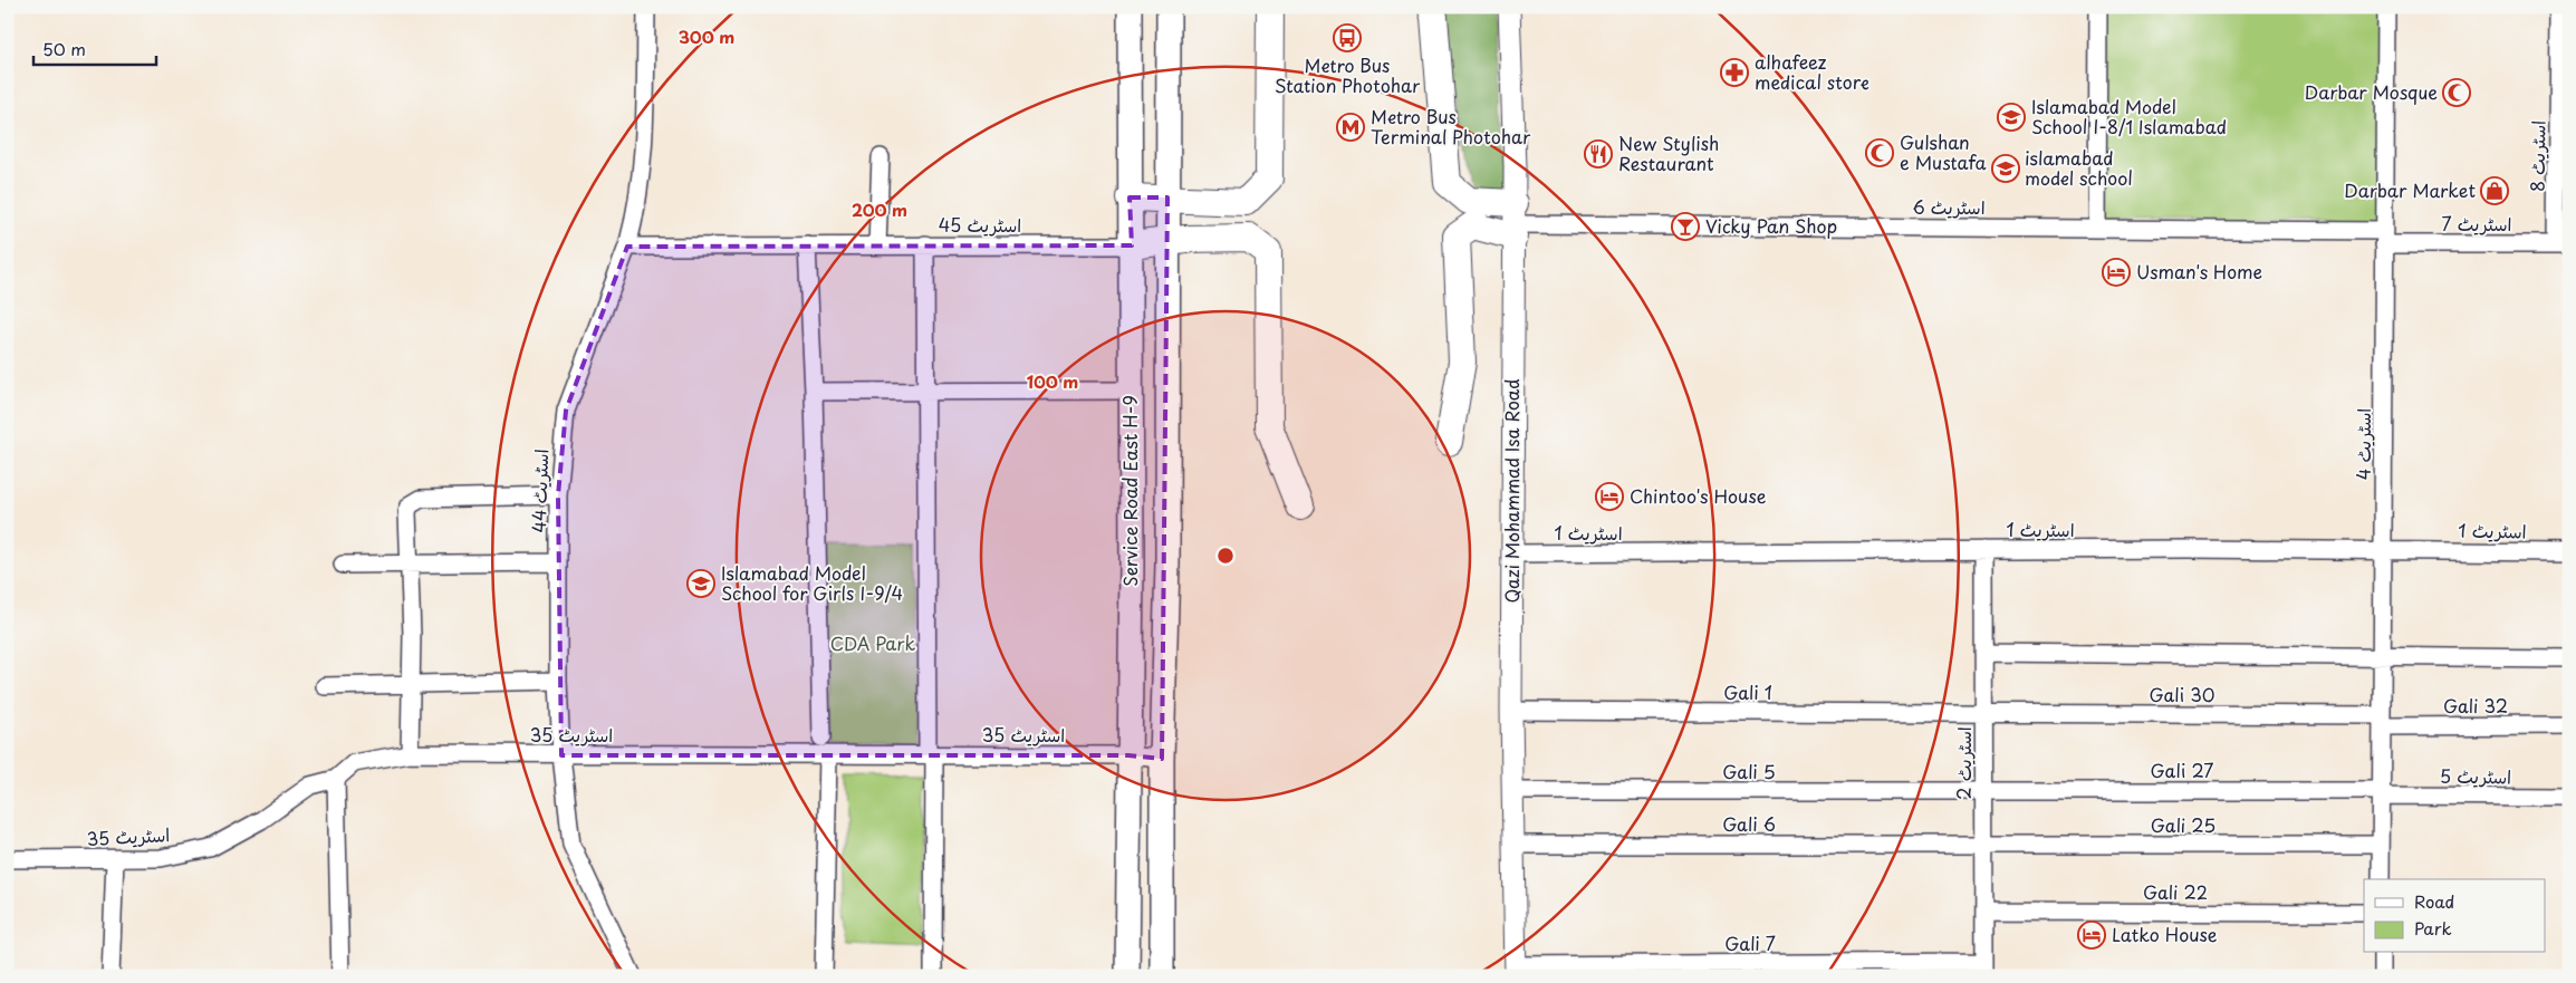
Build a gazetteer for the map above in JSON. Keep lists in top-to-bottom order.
{
  "streets": {
    "main road": ["Service Road East H-9"],
    "street": [
      "اسٹریٹ 8",
      "اسٹریٹ 6",
      "اسٹریٹ 7",
      "اسٹریٹ 45",
      "اسٹریٹ 4",
      "اسٹریٹ 44",
      "Qazi Mohammad Isa Road",
      "اسٹریٹ 1",
      "Gali 1",
      "Gali 30",
      "Gali 32",
      "اسٹریٹ 35",
      "اسٹریٹ 2",
      "Gali 27",
      "Gali 5",
      "اسٹریٹ 5",
      "Gali 6",
      "Gali 25",
      "Gali 22",
      "Gali 7"
    ]
  },
  "crossings": [
    ["اسٹریٹ 8", "اسٹریٹ 7"],
    ["اسٹریٹ 6", "اسٹریٹ 7"],
    ["اسٹریٹ 6", "اسٹریٹ 4"],
    ["اسٹریٹ 6", "Qazi Mohammad Isa Road"],
    ["اسٹریٹ 7", "اسٹریٹ 4"],
    ["اسٹریٹ 45", "اسٹریٹ 44"],
    ["اسٹریٹ 45", "Service Road East H-9"],
    ["اسٹریٹ 4", "اسٹریٹ 1"],
    ["اسٹریٹ 4", "Gali 30"],
    ["اسٹریٹ 4", "Gali 32"],
    ["اسٹریٹ 4", "Gali 27"],
    ["اسٹریٹ 4", "اسٹریٹ 5"],
    ["اسٹریٹ 4", "Gali 25"],
    ["اسٹریٹ 44", "اسٹریٹ 35"],
    ["Service Road East H-9", "اسٹریٹ 35"],
    ["Qazi Mohammad Isa Road", "اسٹریٹ 1"],
    ["Qazi Mohammad Isa Road", "Gali 1"],
    ["Qazi Mohammad Isa Road", "Gali 5"],
    ["Qazi Mohammad Isa Road", "Gali 6"],
    ["Qazi Mohammad Isa Road", "Gali 7"],
    ["اسٹریٹ 1", "اسٹریٹ 2"],
    ["Gali 1", "Gali 30"],
    ["Gali 1", "اسٹریٹ 2"],
    ["Gali 30", "Gali 32"],
    ["Gali 30", "اسٹریٹ 2"],
    ["اسٹریٹ 2", "Gali 27"],
    ["اسٹریٹ 2", "Gali 5"],
    ["اسٹریٹ 2", "Gali 6"],
    ["اسٹریٹ 2", "Gali 25"],
    ["اسٹریٹ 2", "Gali 22"],
    ["اسٹریٹ 2", "Gali 7"],
    ["Gali 27", "Gali 5"],
    ["Gali 27", "اسٹریٹ 5"],
    ["Gali 6", "Gali 25"]
  ],
  "parks": ["CDA Park"],
  "places": {
    "bus stop": ["Metro Bus Station Photohar"],
    "pharmacy": ["alhafeez medical store"],
    "mosque": ["Darbar Mosque", "Gulshan e Mustafa"],
    "school or university": ["Islamabad Model School I-8/1 Islamabad", "islamabad model school", "Islamabad Model School for Girls I-9/4"],
    "metro station": ["Metro Bus Terminal Photohar"],
    "restaurant": ["New Stylish Restaurant"],
    "shop": ["Darbar Market"],
    "bar": ["Vicky Pan Shop"],
    "hotel": ["Usman's Home", "Chintoo's House", "Latko House"]
  },
  "legend": ["Road", "Park"],
  "scale_bar": "50 m",
  "rings": ["300 m", "200 m", "100 m"]
}
